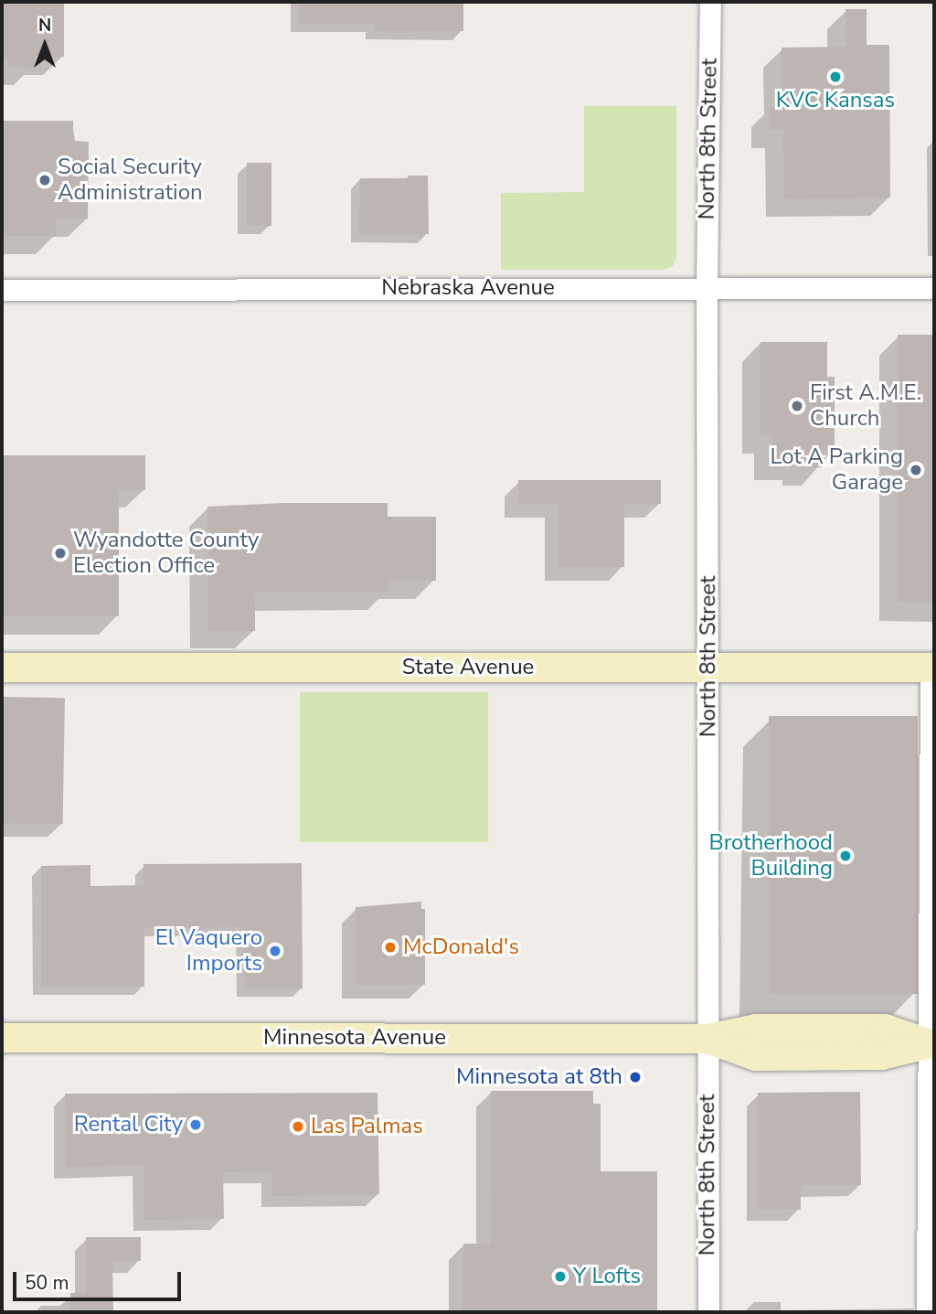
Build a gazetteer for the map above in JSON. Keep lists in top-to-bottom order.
{
  "streets": {
    "main road": ["State Avenue", "Minnesota Avenue"],
    "street": ["North 8th Street", "Nebraska Avenue"]
  },
  "crossings": [
    ["North 8th Street", "Nebraska Avenue"],
    ["North 8th Street", "State Avenue"],
    ["North 8th Street", "Minnesota Avenue"]
  ],
  "places": [
    "KVC Kansas",
    "Social Security Administration",
    "First A.M.E. Church",
    "Lot A Parking Garage",
    "Wyandotte County Election Office",
    "Brotherhood Building",
    "McDonald's",
    "El Vaquero Imports",
    "Minnesota at 8th",
    "Rental City",
    "Las Palmas",
    "Y Lofts"
  ],
  "scale_bar": "50 m",
  "north": "top"
}
